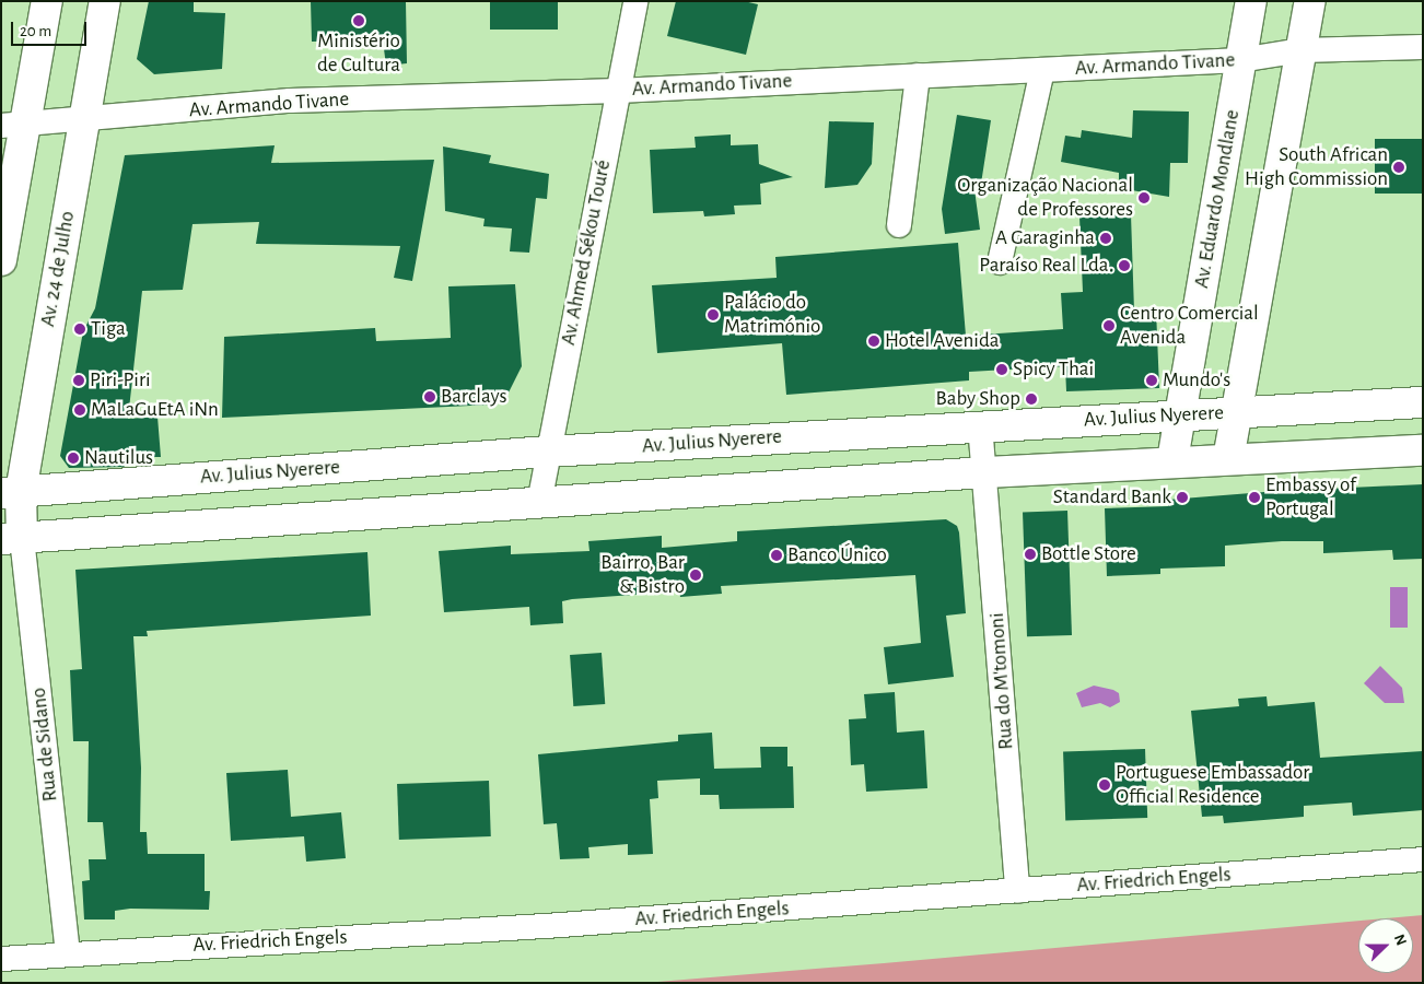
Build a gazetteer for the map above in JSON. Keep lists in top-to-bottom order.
{
  "streets": {
    "main road": ["Av. Eduardo Mondlane", "Av. 24 de Julho", "Av. Julius Nyerere"],
    "street": [
      "Av. Armando Tivane",
      "Av. Ahmed Sékou Touré",
      "Rua do M'tomoni",
      "Rua de Sidano",
      "Av. Friedrich Engels"
    ]
  },
  "crossings": [
    ["Av. Armando Tivane", "Av. Eduardo Mondlane"],
    ["Av. Armando Tivane", "Av. Ahmed Sékou Touré"],
    ["Av. Armando Tivane", "Av. 24 de Julho"],
    ["Av. Eduardo Mondlane", "Av. Julius Nyerere"],
    ["Av. Ahmed Sékou Touré", "Av. Julius Nyerere"],
    ["Av. 24 de Julho", "Av. Julius Nyerere"],
    ["Av. 24 de Julho", "Rua de Sidano"],
    ["Av. Julius Nyerere", "Rua do M'tomoni"],
    ["Rua do M'tomoni", "Av. Friedrich Engels"],
    ["Rua de Sidano", "Av. Friedrich Engels"]
  ],
  "places": [
    "Ministério de Cultura",
    "South African High Commission",
    "Organização Nacional de Professores",
    "A Garaginha",
    "Paraíso Real Lda.",
    "Palácio do Matrimónio",
    "Centro Comercial Avenida",
    "Tiga",
    "Hotel Avenida",
    "Spicy Thai",
    "Piri-Piri",
    "Mundo's",
    "Barclays",
    "Baby Shop",
    "MaLaGuEtA iNn",
    "Nautilus",
    "Standard Bank",
    "Embassy of Portugal",
    "Bottle Store",
    "Banco Único",
    "Bairro, Bar & Bistro",
    "Portuguese Embassador Official Residence"
  ],
  "scale_bar": "20 m",
  "north": "right"
}
